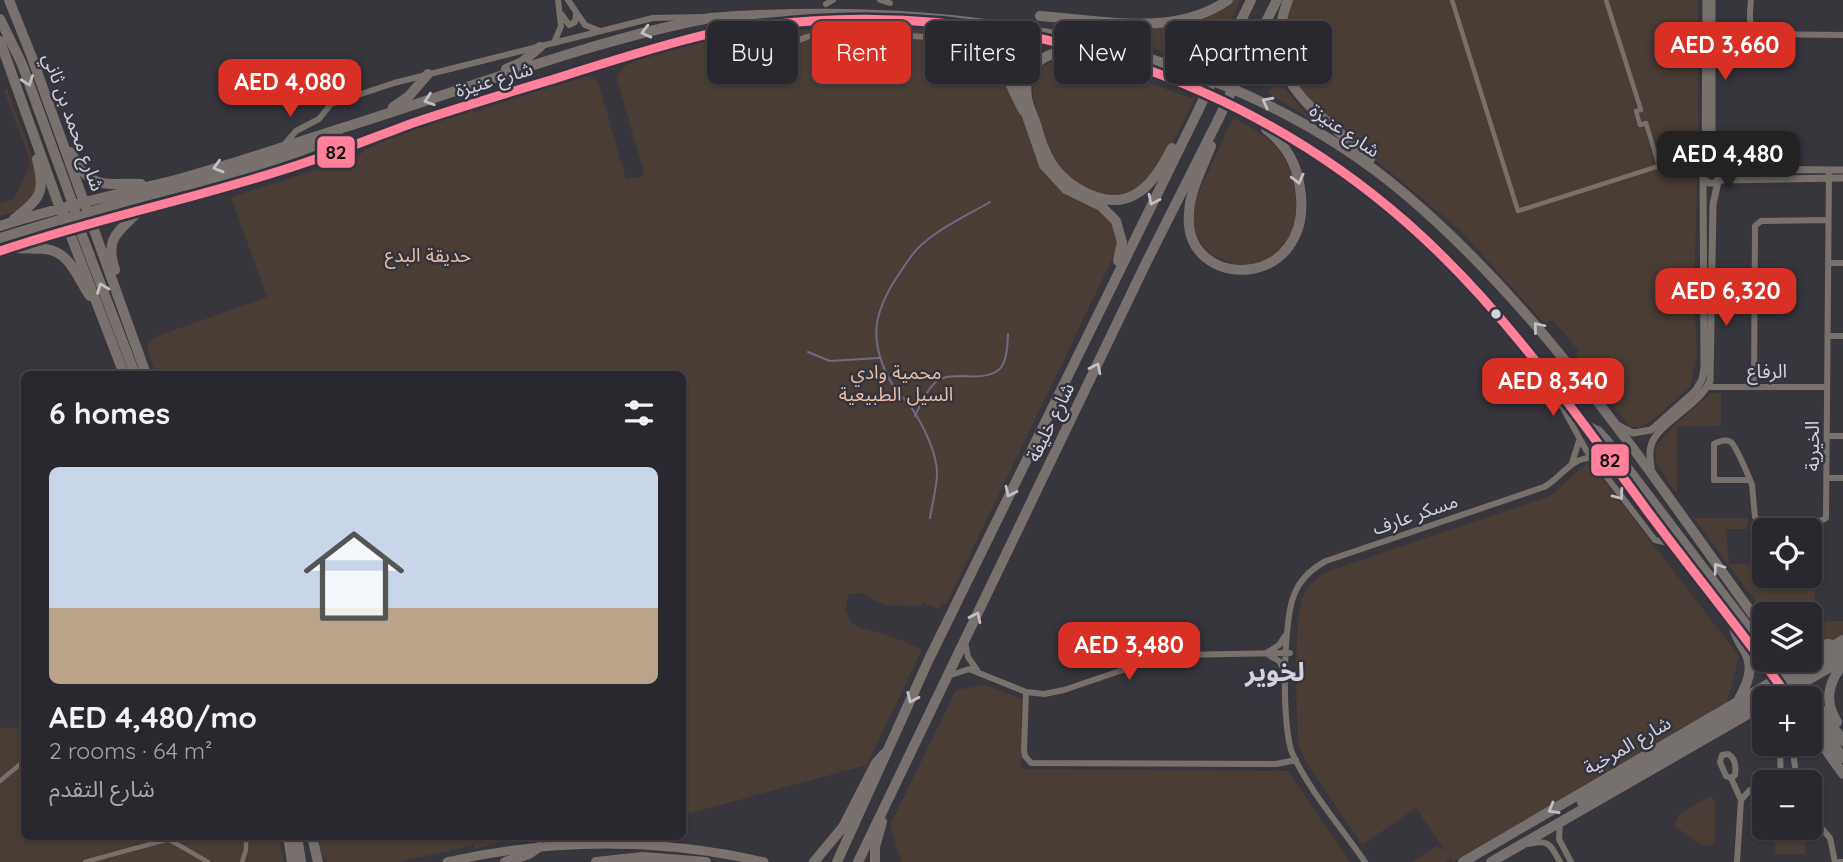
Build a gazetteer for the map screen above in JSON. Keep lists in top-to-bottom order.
{
  "streets": {
    "highway": ["شارع عنيزة", "شارع المرخية"],
    "main road": ["شارع محمد بن ثاني", "شارع خليفة"],
    "street": ["الرفاع", "الخيرية", "مسكر عارف"]
  },
  "crossings": [
    ["شارع عنيزة", "شارع محمد بن ثاني"],
    ["شارع عنيزة", "مسكر عارف"],
    ["شارع عنيزة", "شارع المرخية"],
    ["الرفاع", "الخيرية"]
  ],
  "districts": ["لخوير"],
  "parks": ["حديقة البدع", "محمية وادي السيل الطبيعية"],
  "lines": ["transit line 82"],
  "page": {
    "chip": [
      "Buy",
      "Rent",
      "Filters",
      "New",
      "Apartment"
    ],
    "price": [
      "AED 3,660",
      "AED 4,080",
      "AED 4,480",
      "AED 6,320",
      "AED 8,340",
      "AED 3,480"
    ],
    "heading": "6 homes",
    "list": [
      {
        "name": "AED 4,480/mo",
        "note": "2 rooms · 64 m² · شارع التقدم"
      }
    ],
    "map_buttons": ["+", "−"]
  }
}
